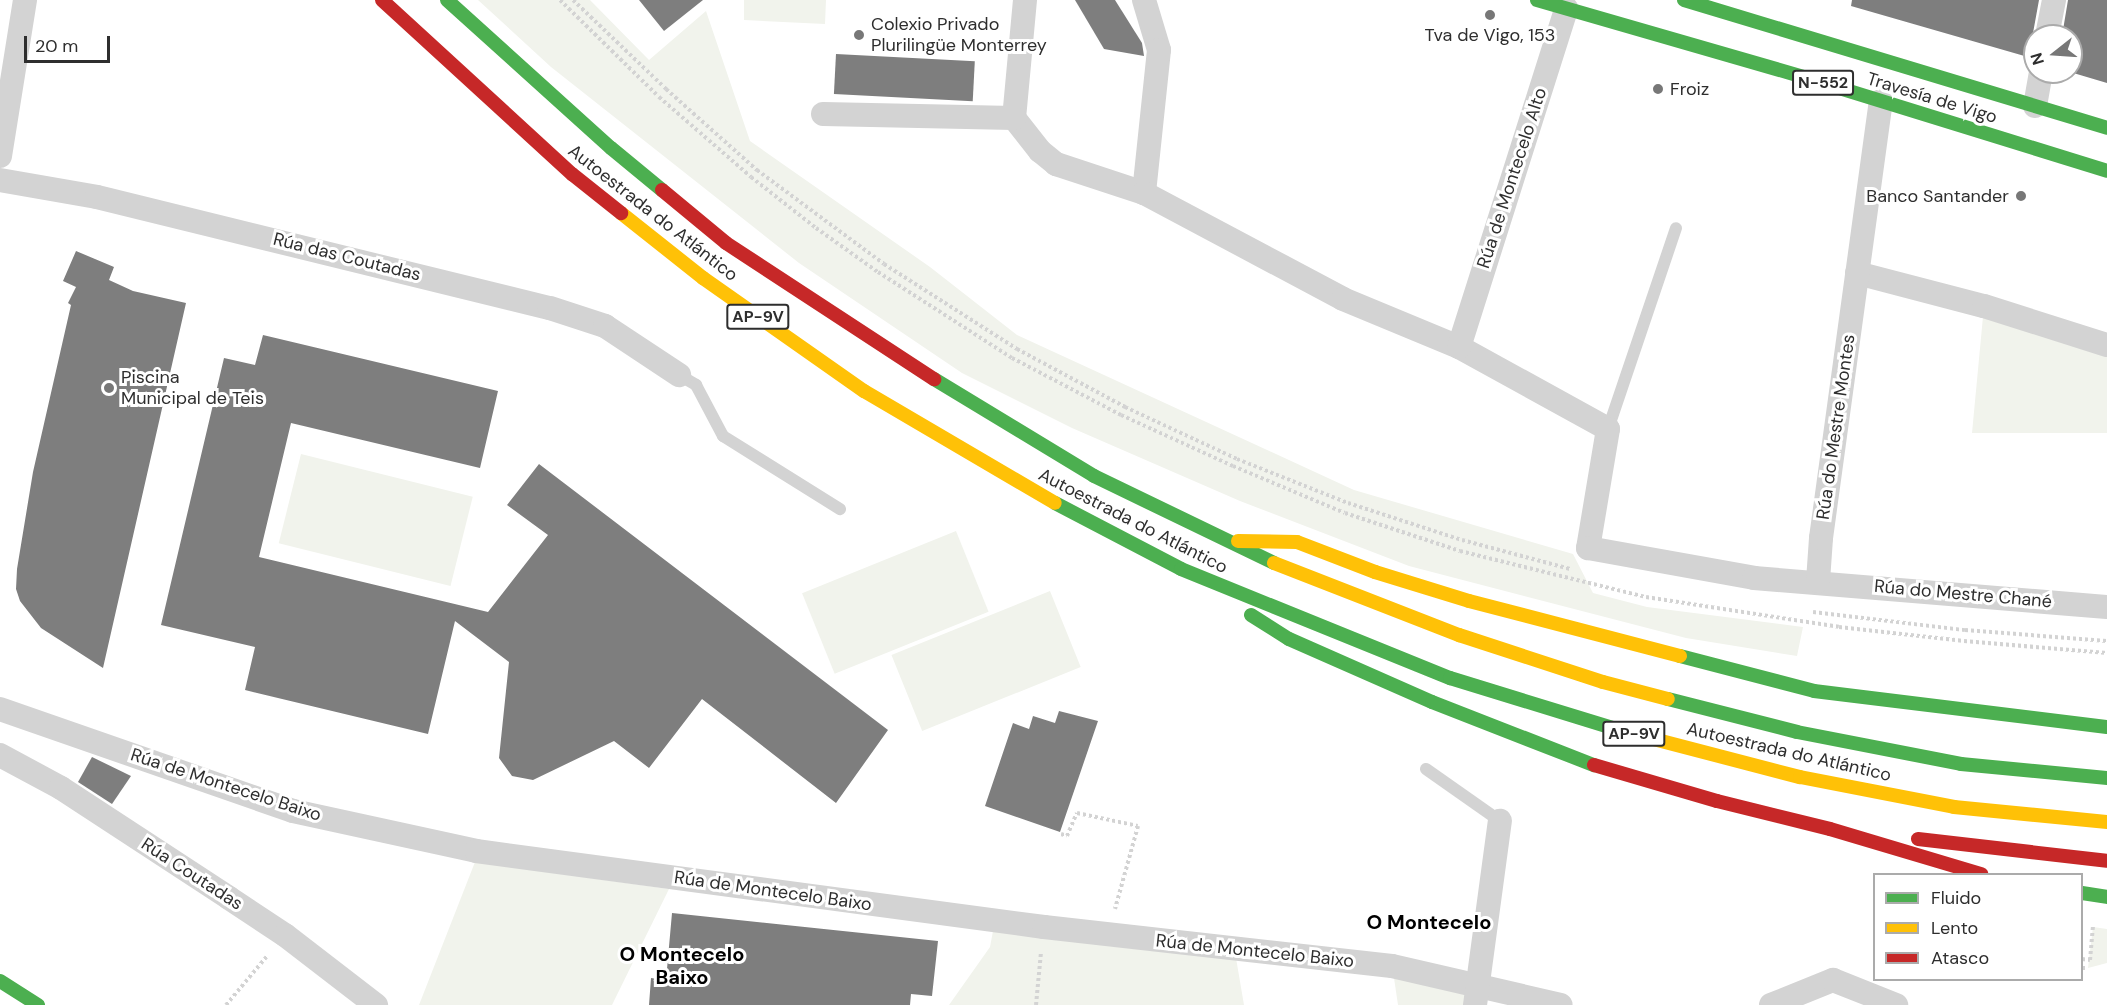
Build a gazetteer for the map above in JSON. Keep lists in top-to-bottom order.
{
  "streets": {
    "main road": [
      "N-552",
      "Travesía de Vigo",
      "Autoestrada do Atlántico",
      "AP-9V"
    ],
    "street": [
      "Rúa de Montecelo Alto",
      "Rúa das Coutadas",
      "Rúa do Mestre Montes",
      "Rúa do Mestre Chané",
      "Rúa de Montecelo Baixo",
      "Rúa Coutadas"
    ]
  },
  "crossings": [
    ["Travesía de Vigo", "Rúa de Montecelo Alto"],
    ["Travesía de Vigo", "Rúa do Mestre Montes"],
    ["Autoestrada do Atlántico", "AP-9V"],
    ["Rúa do Mestre Montes", "Rúa do Mestre Chané"]
  ],
  "districts": ["O Montecelo", "O Montecelo Baixo"],
  "places": [
    "Tva de Vigo, 153",
    "Colexio Privado Plurilingüe Monterrey",
    "Froiz",
    "Banco Santander",
    "Piscina Municipal de Teis"
  ],
  "legend": ["Fluido", "Lento", "Atasco"],
  "scale_bar": "20 m",
  "north": "left"
}
